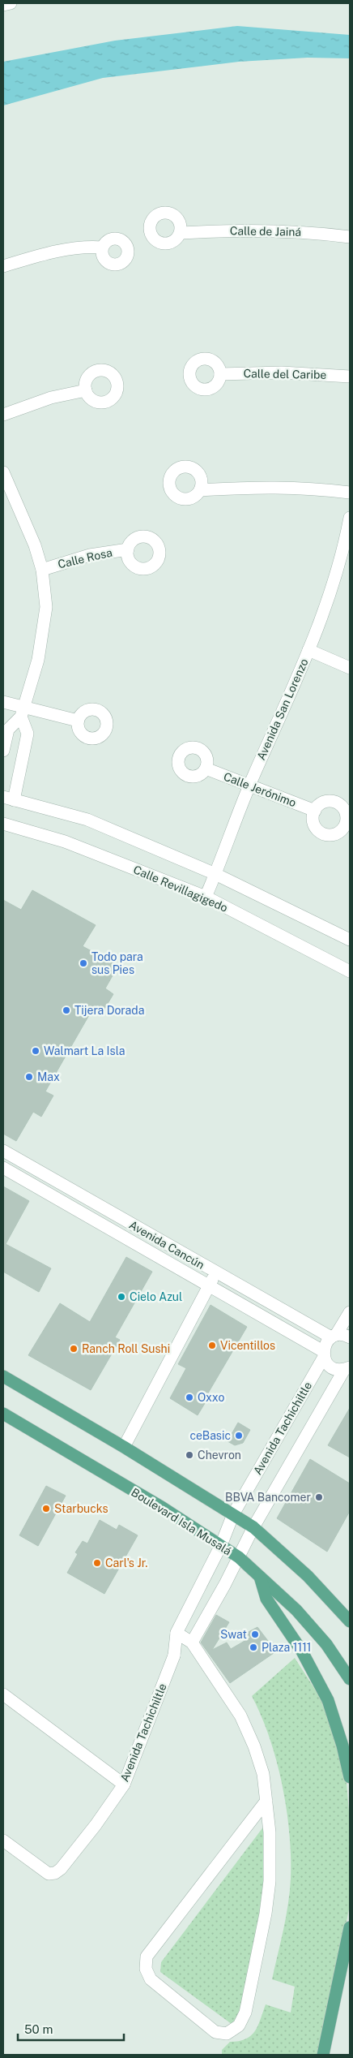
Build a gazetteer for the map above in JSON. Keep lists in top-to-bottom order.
{
  "streets": {
    "main road": ["Boulevard Isla Musalá"],
    "street": [
      "Calle de Jainá",
      "Calle del Caribe",
      "Calle Rosa",
      "Avenida San Lorenzo",
      "Calle Jerónimo",
      "Calle Revillagigedo",
      "Avenida Cancún",
      "Avenida Tachichiltle"
    ]
  },
  "crossings": [
    ["Avenida San Lorenzo", "Calle Jerónimo"],
    ["Avenida San Lorenzo", "Calle Revillagigedo"],
    ["Avenida Cancún", "Avenida Tachichiltle"],
    ["Avenida Tachichiltle", "Boulevard Isla Musalá"]
  ],
  "places": [
    "Todo para sus Pies",
    "Tijera Dorada",
    "Walmart La Isla",
    "Max",
    "Cielo Azul",
    "Vicentillos",
    "Ranch Roll Sushi",
    "Oxxo",
    "ceBasic",
    "Chevron",
    "BBVA Bancomer",
    "Starbucks",
    "Carl's Jr.",
    "Swat",
    "Plaza 1111"
  ],
  "scale_bar": "50 m"
}
